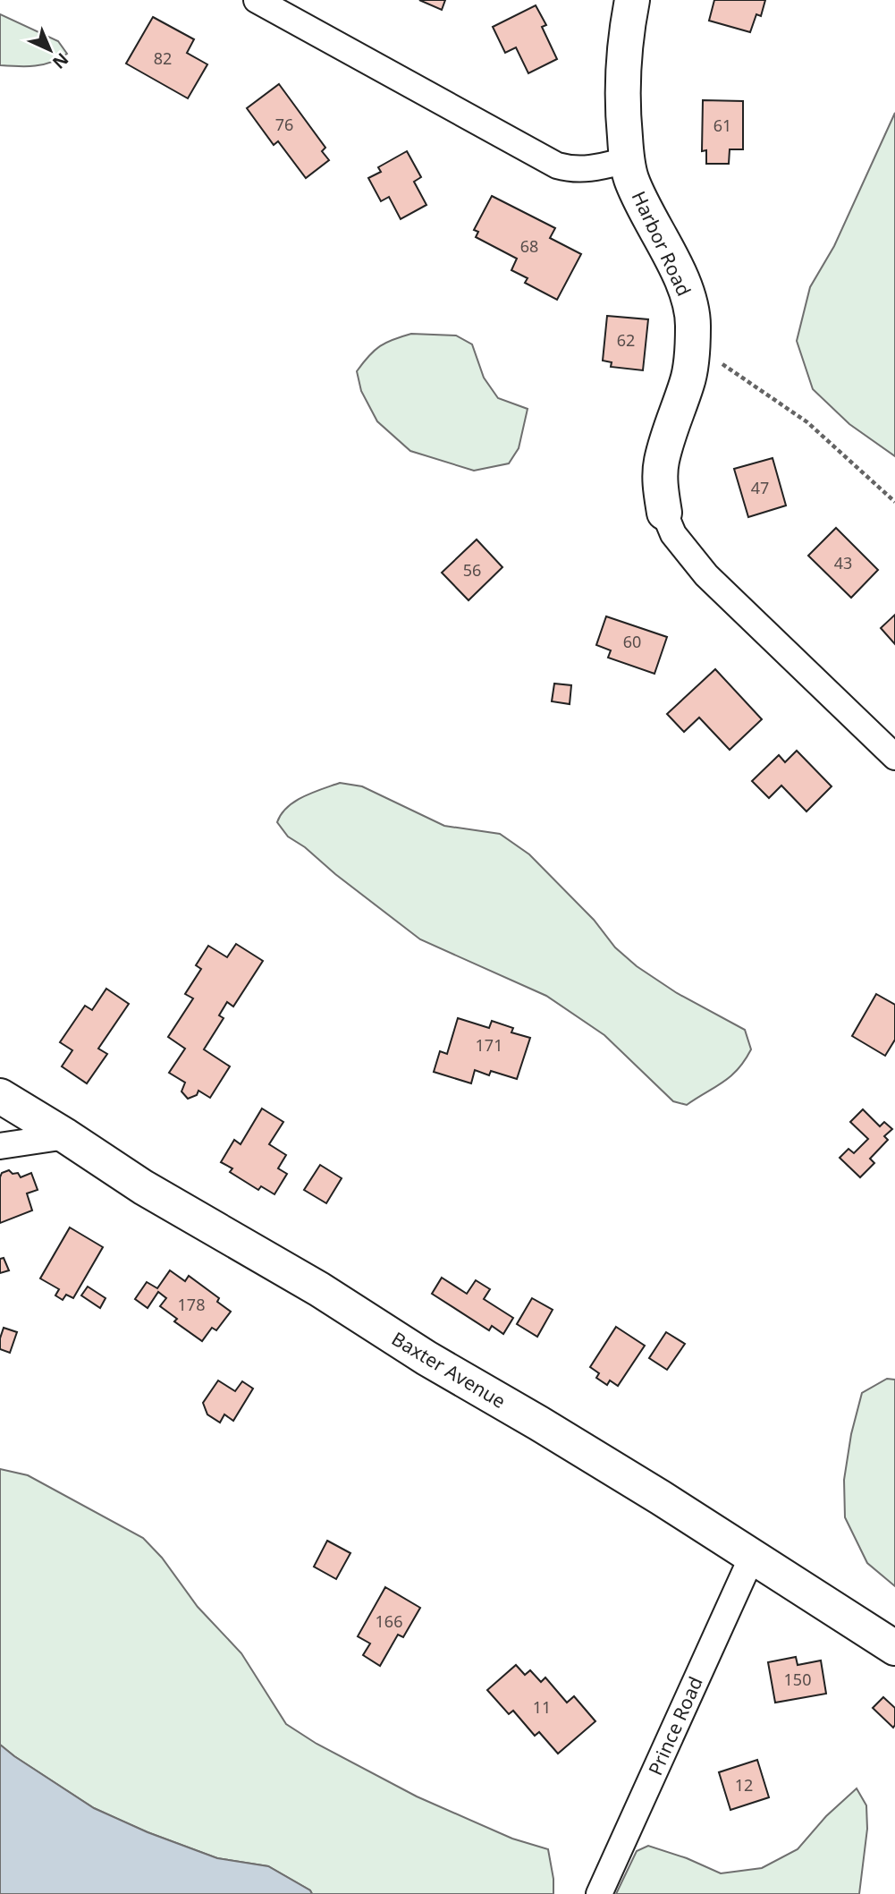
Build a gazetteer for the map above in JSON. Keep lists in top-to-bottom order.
{
  "streets": {
    "street": ["Harbor Road", "Baxter Avenue", "Prince Road"]
  },
  "crossings": [
    ["Baxter Avenue", "Prince Road"]
  ],
  "house_numbers": [
    "82",
    "76",
    "61",
    "68",
    "62",
    "47",
    "43",
    "56",
    "60",
    "171",
    "178",
    "166",
    "150",
    "11",
    "12"
  ],
  "north": "bottom right"
}
